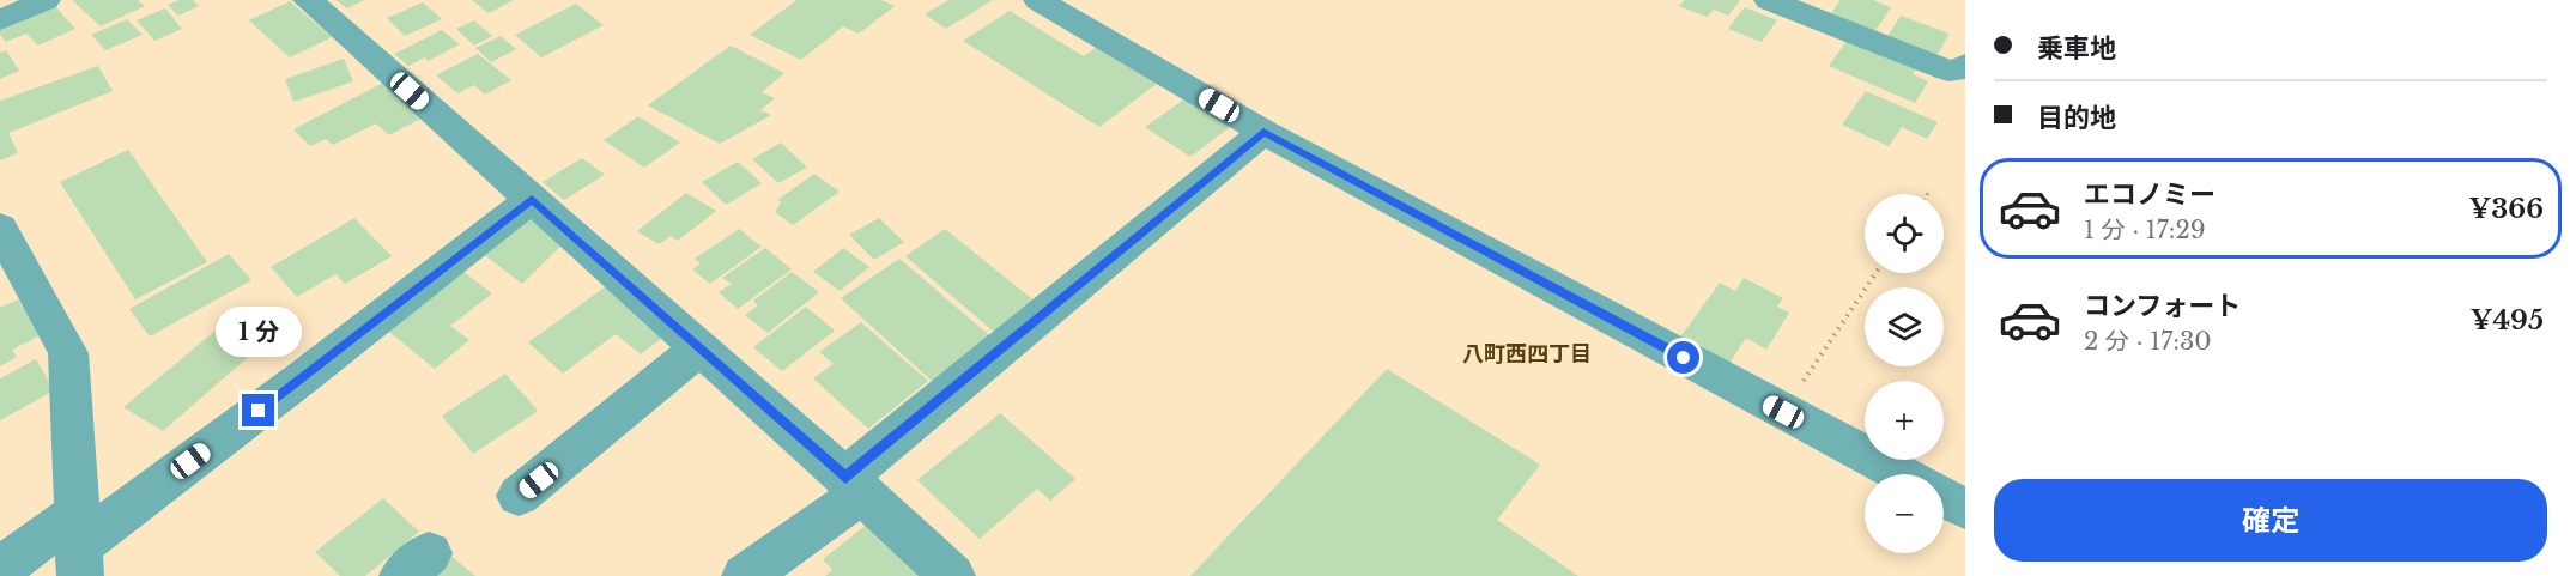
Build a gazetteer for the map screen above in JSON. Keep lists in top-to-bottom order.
{
  "districts": ["八町西四丁目"],
  "page": {
    "banner": ["乗車地", "目的地"],
    "list": [
      {
        "name": "エコノミー",
        "note": "1 分 · 17:29",
        "value": "¥366"
      },
      {
        "name": "コンフォート",
        "note": "2 分 · 17:30",
        "value": "¥495"
      }
    ],
    "map_buttons": ["+", "−"],
    "bubble": "1 分",
    "buttons": "確定"
  }
}
